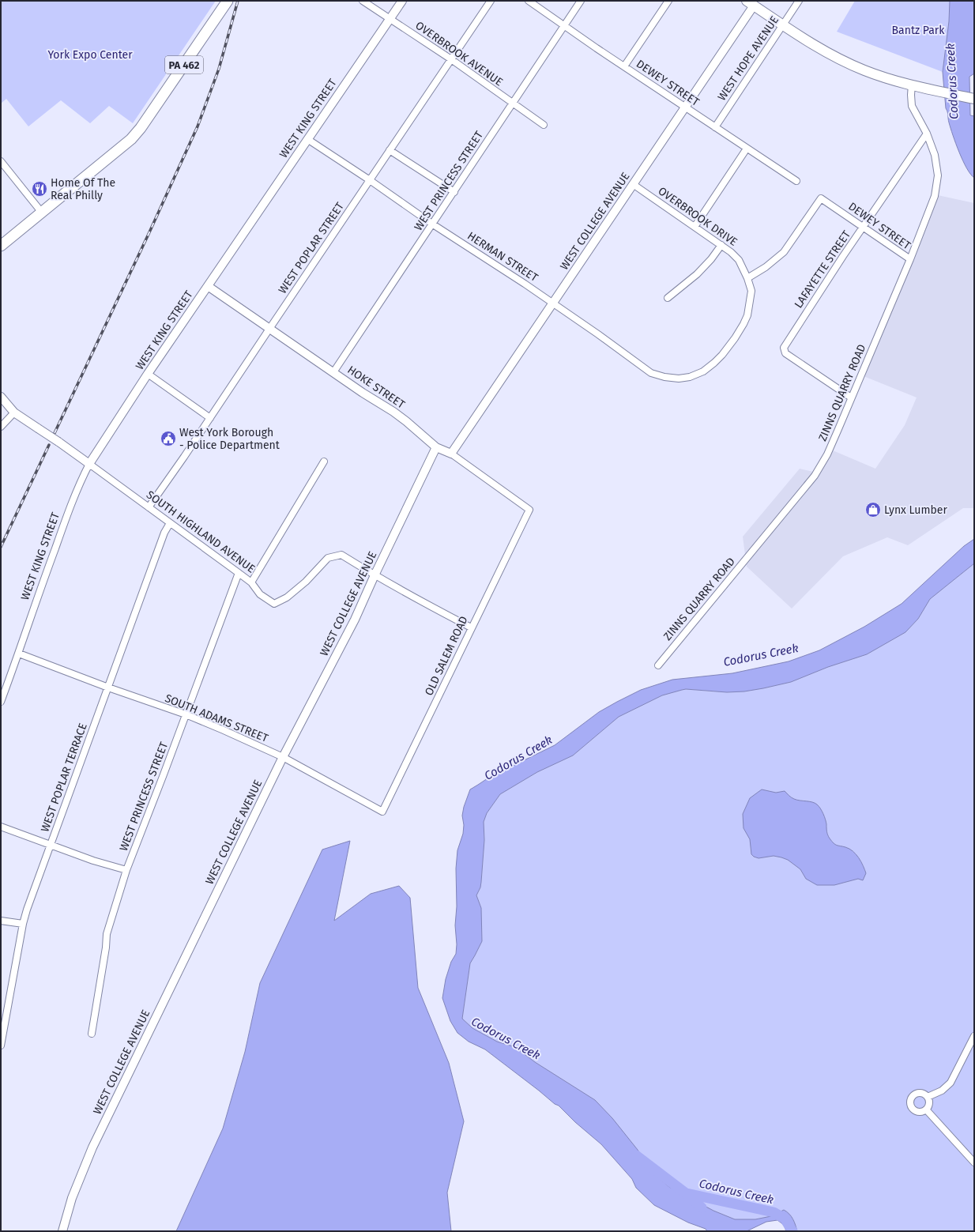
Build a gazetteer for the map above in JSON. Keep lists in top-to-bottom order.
{
  "streets": {
    "main road": ["PA 462"],
    "street": [
      "OVERBROOK AVENUE",
      "WEST HOPE AVENUE",
      "DEWEY STREET",
      "WEST KING STREET",
      "WEST PRINCESS STREET",
      "OVERBROOK DRIVE",
      "WEST COLLEGE AVENUE",
      "WEST POPLAR STREET",
      "HERMAN STREET",
      "LAFAYETTE STREET",
      "HOKE STREET",
      "ZINNS QUARRY ROAD",
      "SOUTH HIGHLAND AVENUE",
      "OLD SALEM ROAD",
      "SOUTH ADAMS STREET",
      "WEST POPLAR TERRACE"
    ]
  },
  "crossings": [
    ["OVERBROOK AVENUE", "WEST KING STREET"],
    ["OVERBROOK AVENUE", "WEST PRINCESS STREET"],
    ["OVERBROOK AVENUE", "WEST POPLAR STREET"],
    ["WEST HOPE AVENUE", "DEWEY STREET"],
    ["DEWEY STREET", "WEST PRINCESS STREET"],
    ["DEWEY STREET", "OVERBROOK DRIVE"],
    ["DEWEY STREET", "WEST COLLEGE AVENUE"],
    ["DEWEY STREET", "LAFAYETTE STREET"],
    ["DEWEY STREET", "ZINNS QUARRY ROAD"],
    ["WEST KING STREET", "HERMAN STREET"],
    ["WEST KING STREET", "HOKE STREET"],
    ["WEST KING STREET", "SOUTH HIGHLAND AVENUE"],
    ["WEST KING STREET", "SOUTH ADAMS STREET"],
    ["WEST PRINCESS STREET", "HERMAN STREET"],
    ["WEST PRINCESS STREET", "HOKE STREET"],
    ["WEST PRINCESS STREET", "SOUTH HIGHLAND AVENUE"],
    ["WEST PRINCESS STREET", "SOUTH ADAMS STREET"],
    ["OVERBROOK DRIVE", "WEST COLLEGE AVENUE"],
    ["OVERBROOK DRIVE", "HERMAN STREET"],
    ["WEST COLLEGE AVENUE", "HERMAN STREET"],
    ["WEST COLLEGE AVENUE", "HOKE STREET"],
    ["WEST COLLEGE AVENUE", "SOUTH HIGHLAND AVENUE"],
    ["WEST COLLEGE AVENUE", "SOUTH ADAMS STREET"],
    ["WEST POPLAR STREET", "HERMAN STREET"],
    ["WEST POPLAR STREET", "HOKE STREET"],
    ["WEST POPLAR STREET", "SOUTH HIGHLAND AVENUE"],
    ["LAFAYETTE STREET", "ZINNS QUARRY ROAD"],
    ["HOKE STREET", "OLD SALEM ROAD"],
    ["SOUTH HIGHLAND AVENUE", "OLD SALEM ROAD"],
    ["SOUTH HIGHLAND AVENUE", "WEST POPLAR TERRACE"],
    ["OLD SALEM ROAD", "SOUTH ADAMS STREET"],
    ["SOUTH ADAMS STREET", "WEST POPLAR TERRACE"]
  ],
  "water": ["Codorus Creek"],
  "parks": ["Bantz Park", "York Expo Center"],
  "places": {
    "restaurant": ["Home Of The Real Philly"],
    "public building": ["West York Borough - Police Department"],
    "shop": ["Lynx Lumber"]
  }
}
